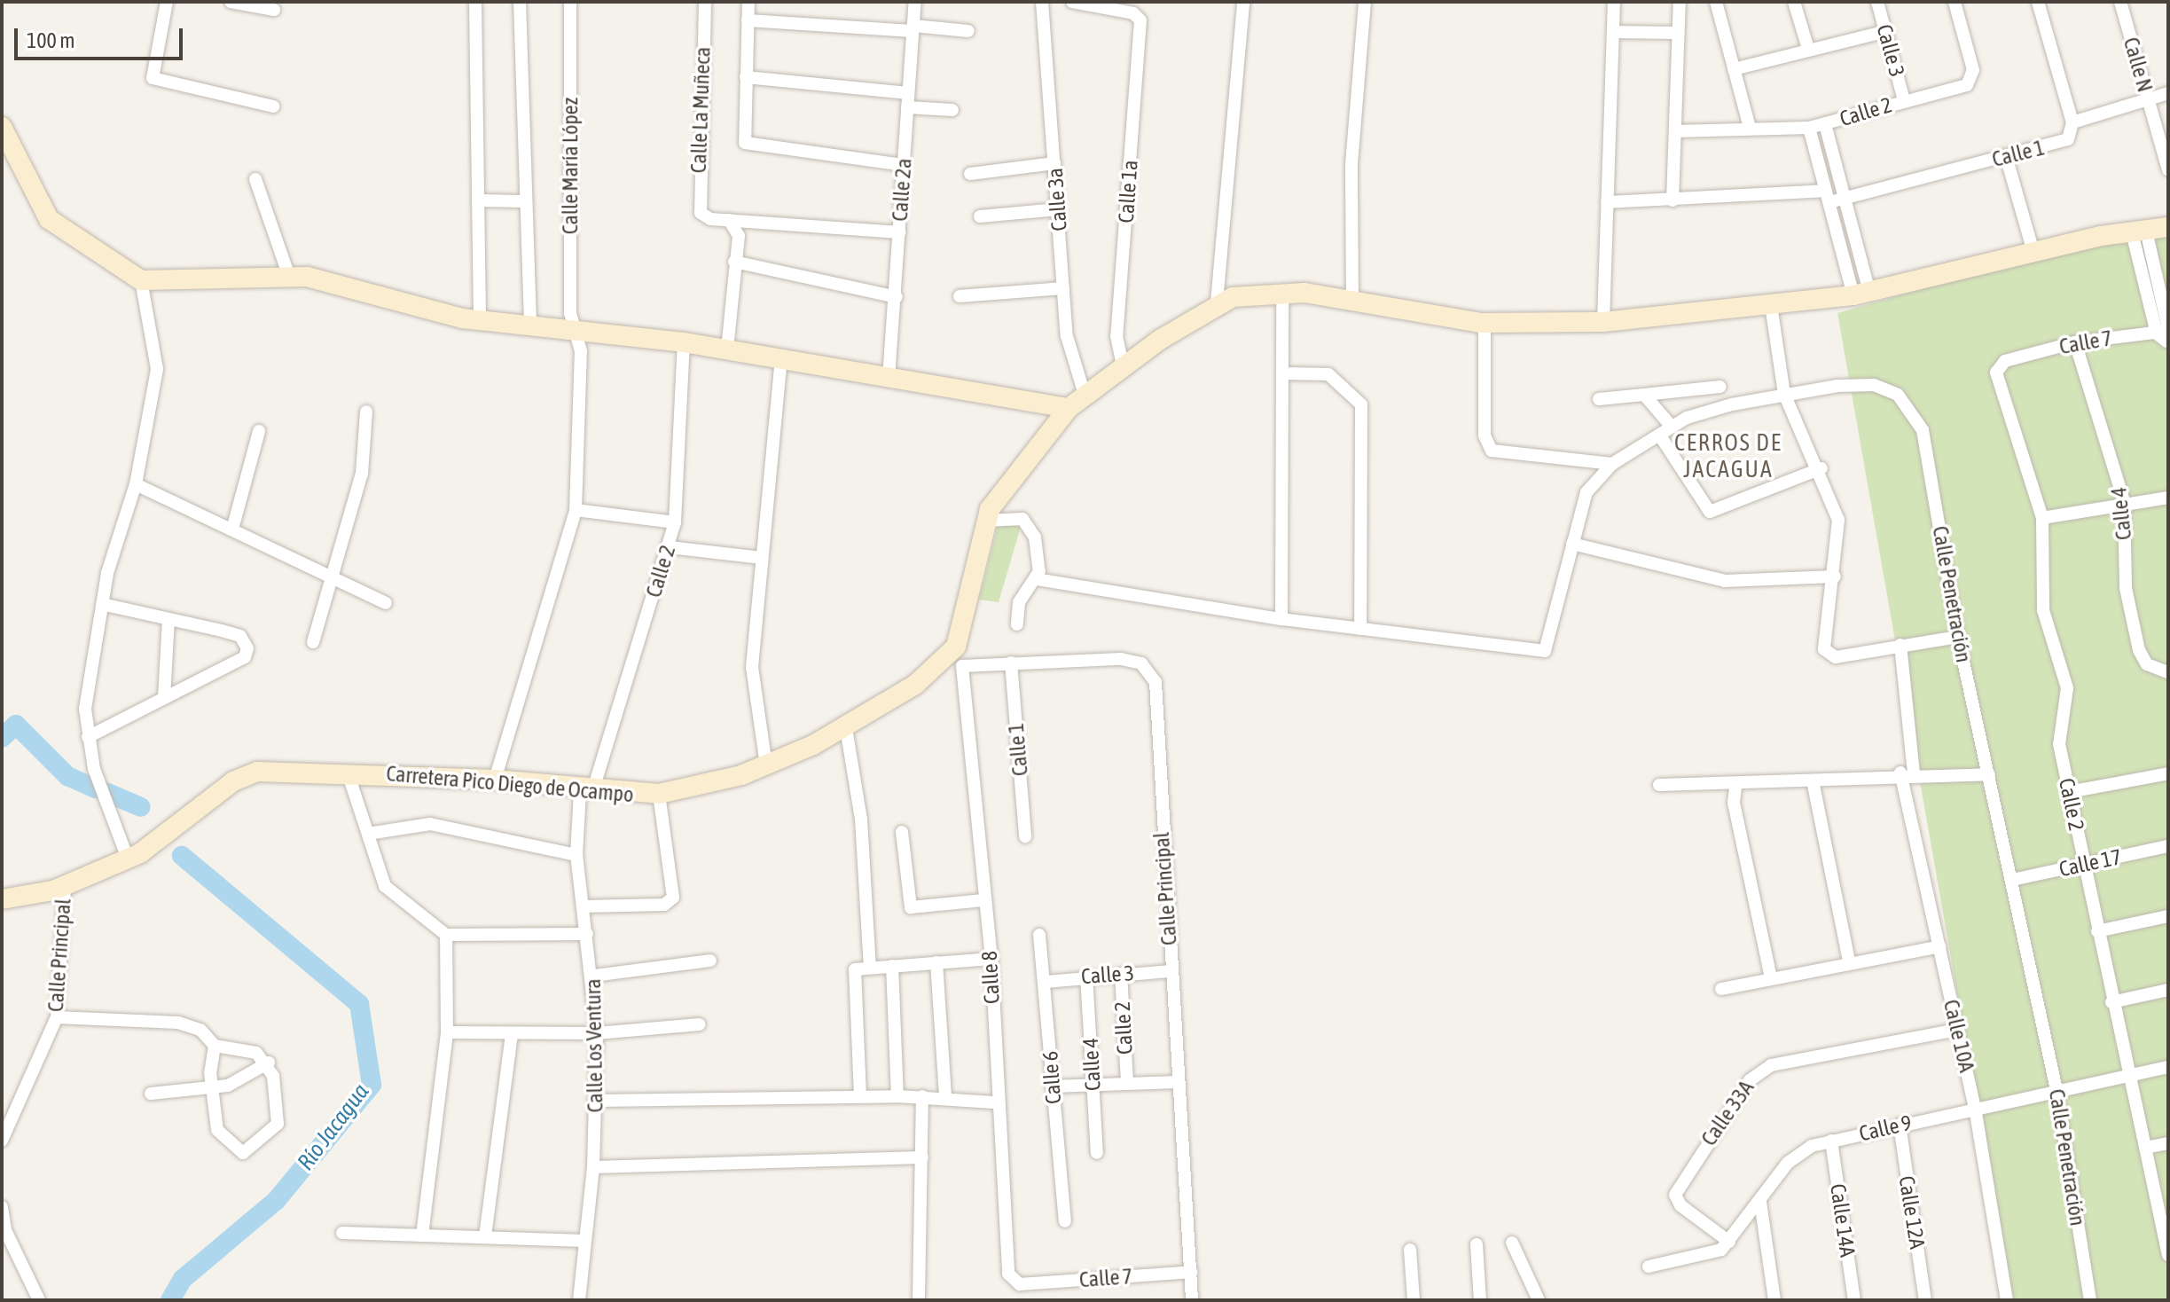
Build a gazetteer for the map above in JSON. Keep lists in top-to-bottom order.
{
  "streets": {
    "street": [
      "Calle 3",
      "Calle N",
      "Calle La Muñeca",
      "Calle 2",
      "Calle 1",
      "Calle María López",
      "Calle 2a",
      "Calle 1a",
      "Calle 3a",
      "Calle 7",
      "Calle 4",
      "Calle Penetración",
      "Carretera Pico Diego de Ocampo",
      "Calle 17",
      "Calle Principal",
      "Calle 8",
      "Calle 10A",
      "Calle Los Ventura",
      "Calle 6",
      "Calle 33A",
      "Calle 9",
      "Calle 12A",
      "Calle 14A"
    ]
  },
  "crossings": [
    ["Calle 3", "Calle 2"],
    ["Calle 3", "Calle 4"],
    ["Calle 3", "Calle Principal"],
    ["Calle 3", "Calle 6"],
    ["Calle 2", "Calle 7"],
    ["Calle 2", "Carretera Pico Diego de Ocampo"],
    ["Calle 2", "Calle 17"],
    ["Calle 2", "Calle Los Ventura"],
    ["Calle 2", "Calle 9"],
    ["Calle 1", "Calle Principal"],
    ["Calle María López", "Carretera Pico Diego de Ocampo"],
    ["Calle 1a", "Carretera Pico Diego de Ocampo"],
    ["Calle 3a", "Carretera Pico Diego de Ocampo"],
    ["Calle 7", "Calle 4"],
    ["Calle 7", "Calle Principal"],
    ["Calle 7", "Calle 8"],
    ["Calle Penetración", "Calle 17"],
    ["Calle Penetración", "Calle 9"],
    ["Carretera Pico Diego de Ocampo", "Calle Principal"],
    ["Carretera Pico Diego de Ocampo", "Calle 8"],
    ["Carretera Pico Diego de Ocampo", "Calle Los Ventura"],
    ["Calle Principal", "Calle 8"],
    ["Calle 10A", "Calle 33A"],
    ["Calle 10A", "Calle 9"],
    ["Calle 33A", "Calle 9"],
    ["Calle 9", "Calle 12A"],
    ["Calle 9", "Calle 14A"]
  ],
  "districts": ["CERROS DE JACAGUA"],
  "water": ["Río Jacagua"],
  "scale_bar": "100 m"
}
